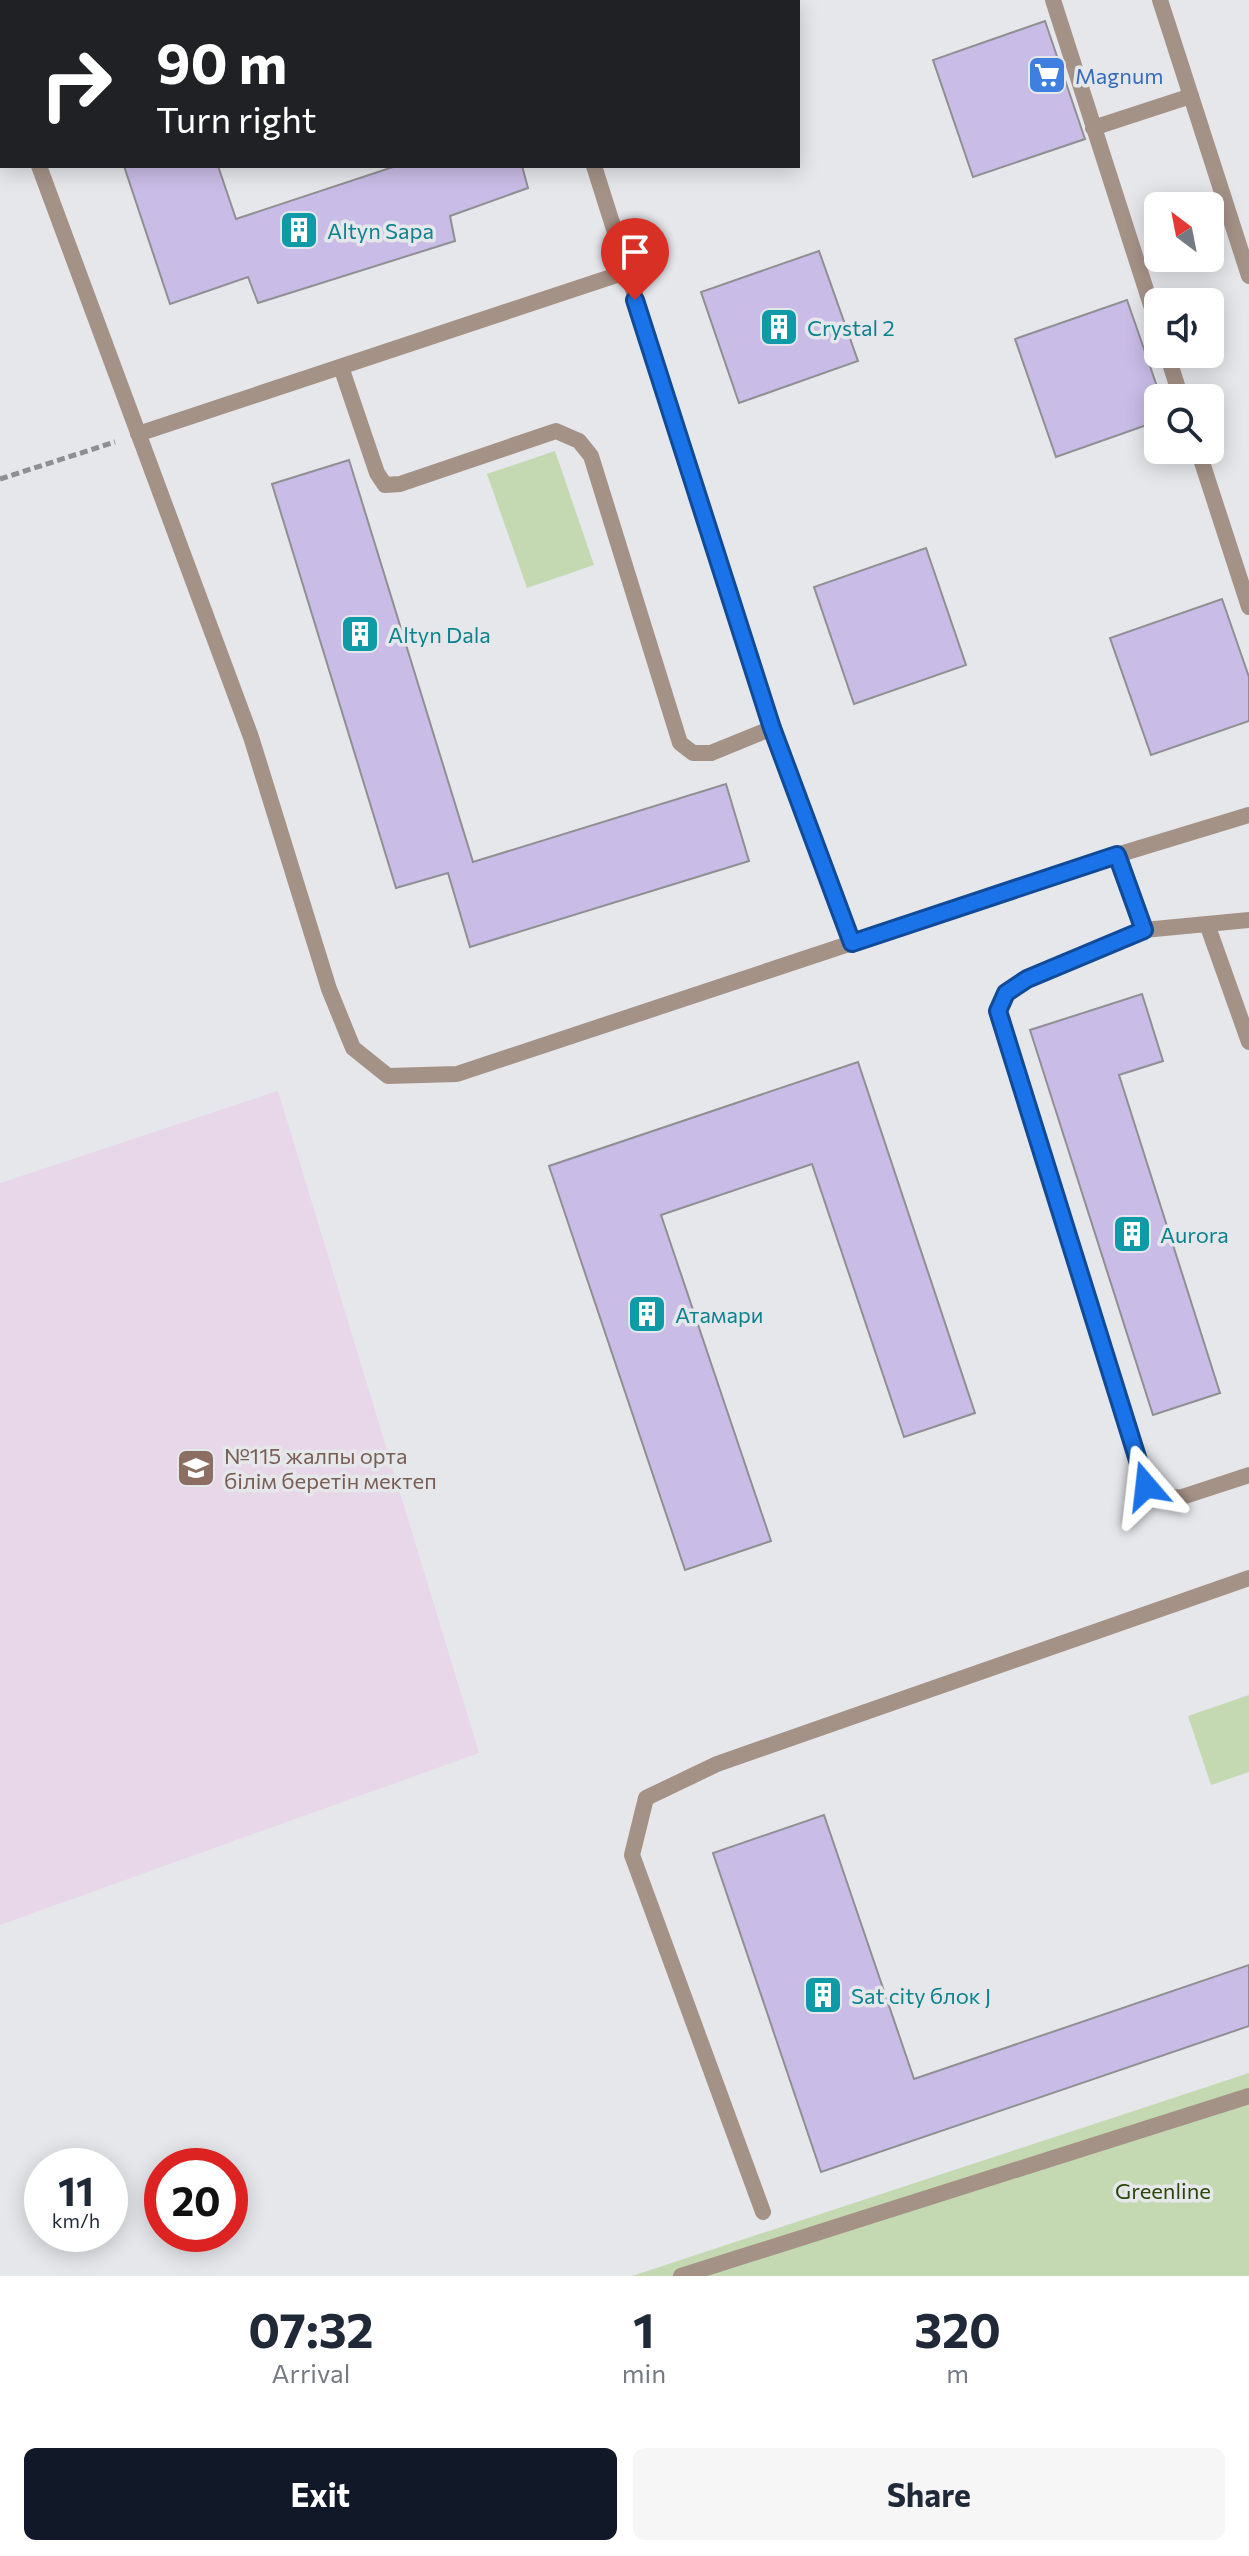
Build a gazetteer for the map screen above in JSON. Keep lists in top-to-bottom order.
{
  "parks": ["Greenline"],
  "places": {
    "supermarket": ["Magnum"],
    "building": [
      "Altyn Sapa",
      "Crystal 2",
      "Altyn Dala",
      "Aurora",
      "Атамари",
      "Sat city блок J"
    ],
    "school or university": ["№115 жалпы орта білім беретін мектеп"]
  },
  "north": "top left",
  "page": {
    "turn": ["90 m", "Turn right"],
    "speed": "11 km/h",
    "limit": "20",
    "eta": [
      "07:32",
      "Arrival",
      "1",
      "min",
      "320",
      "m"
    ],
    "buttons": ["Exit", "Share"]
  }
}
